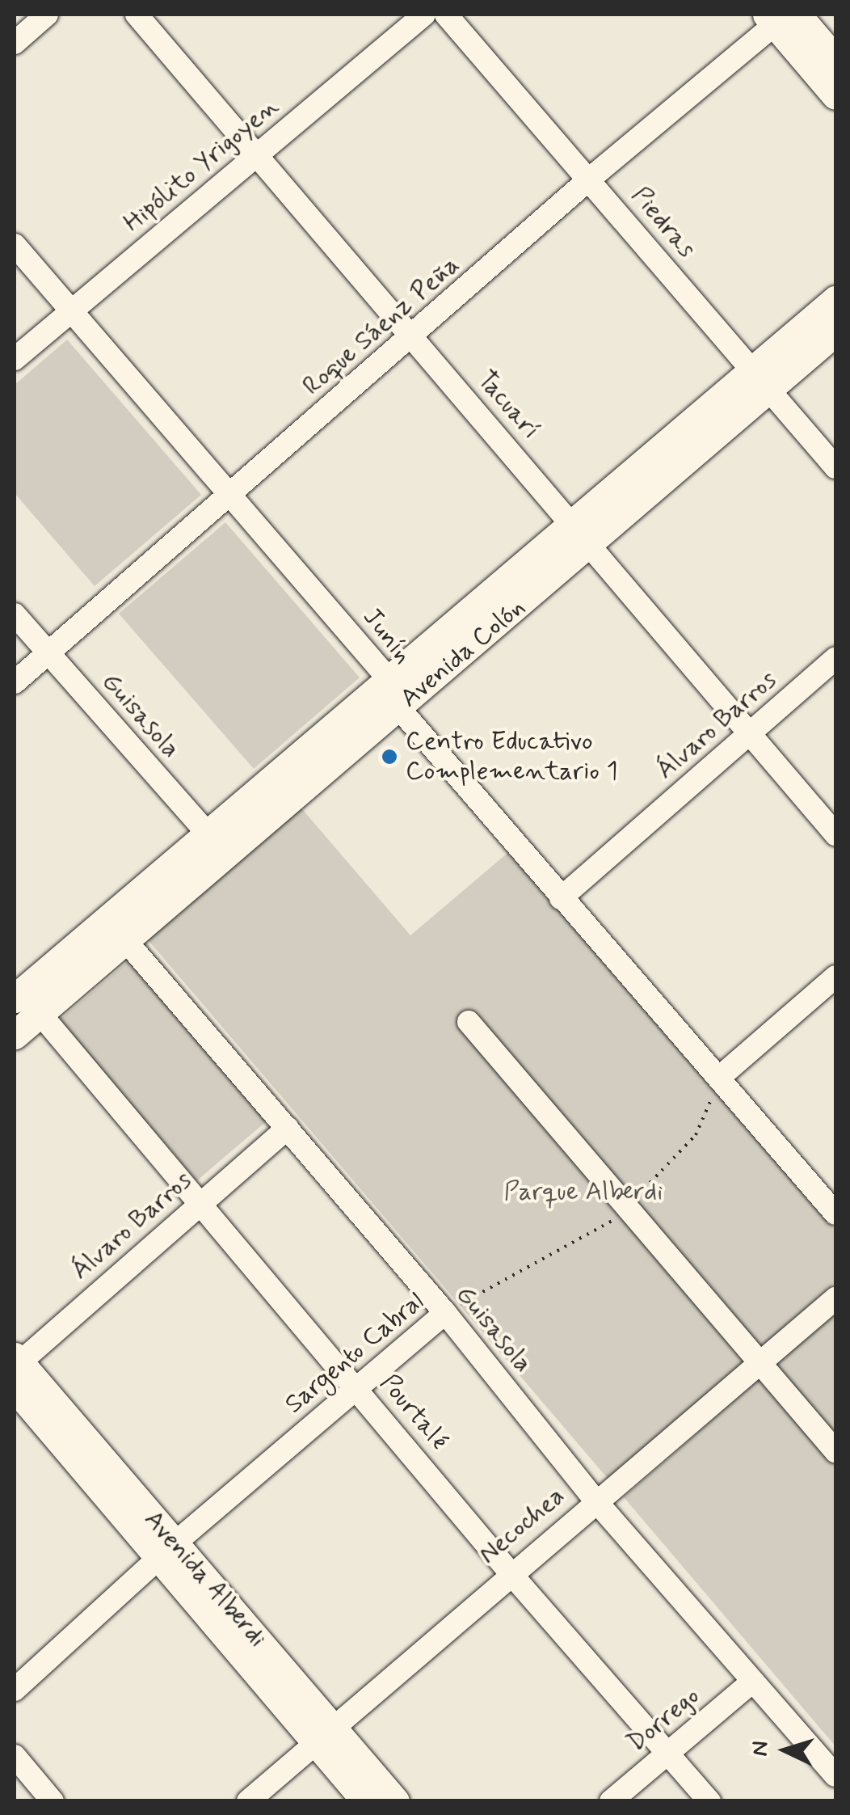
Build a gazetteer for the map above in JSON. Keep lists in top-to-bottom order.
{
  "streets": {
    "main road": ["Avenida Colón", "Avenida Alberdi"],
    "street": [
      "Hipólito Yrigoyen",
      "Piedras",
      "Roque Sáenz Peña",
      "Tacuarí",
      "Junín",
      "Guisasola",
      "Álvaro Barros",
      "Sargento Cabral",
      "Pourtalé",
      "Necochea",
      "Dorrego"
    ]
  },
  "crossings": [
    ["Hipólito Yrigoyen", "Tacuarí"],
    ["Hipólito Yrigoyen", "Junín"],
    ["Piedras", "Roque Sáenz Peña"],
    ["Piedras", "Avenida Colón"],
    ["Roque Sáenz Peña", "Tacuarí"],
    ["Roque Sáenz Peña", "Junín"],
    ["Roque Sáenz Peña", "Guisasola"],
    ["Tacuarí", "Avenida Colón"],
    ["Tacuarí", "Álvaro Barros"],
    ["Junín", "Avenida Colón"],
    ["Junín", "Álvaro Barros"],
    ["Junín", "Sargento Cabral"],
    ["Avenida Colón", "Guisasola"],
    ["Avenida Colón", "Pourtalé"],
    ["Guisasola", "Álvaro Barros"],
    ["Guisasola", "Sargento Cabral"],
    ["Guisasola", "Necochea"],
    ["Guisasola", "Dorrego"],
    ["Álvaro Barros", "Pourtalé"],
    ["Álvaro Barros", "Avenida Alberdi"],
    ["Sargento Cabral", "Pourtalé"],
    ["Sargento Cabral", "Avenida Alberdi"],
    ["Pourtalé", "Necochea"],
    ["Pourtalé", "Dorrego"],
    ["Necochea", "Avenida Alberdi"]
  ],
  "parks": ["Parque Alberdi"],
  "places": ["Centro Educativo Complementario 1"],
  "north": "left"
}
